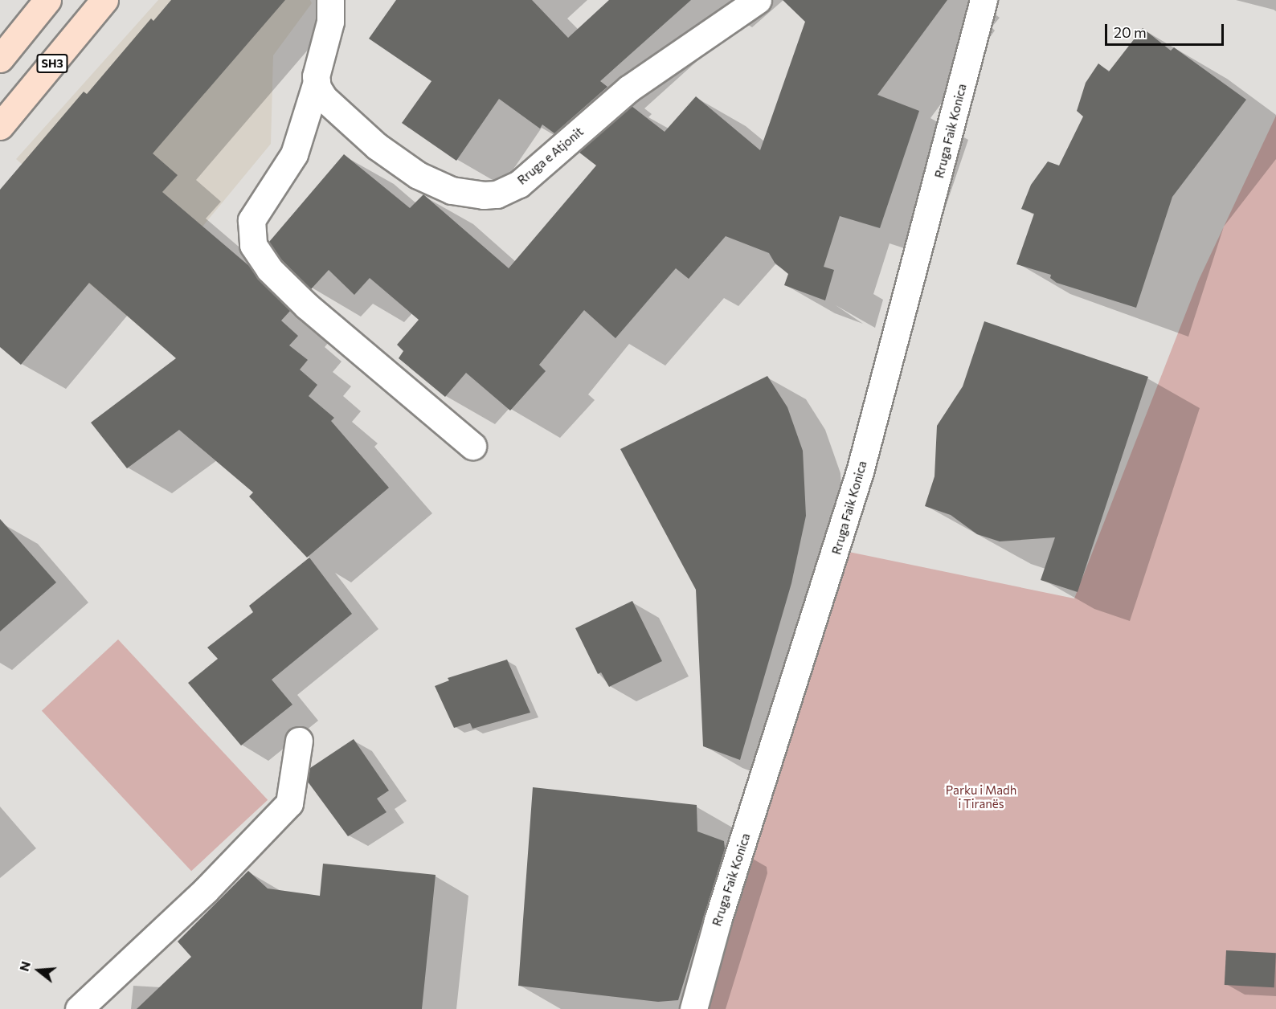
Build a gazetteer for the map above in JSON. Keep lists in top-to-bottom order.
{
  "streets": {
    "main road": ["SH3"],
    "street": ["Rruga Faik Konica", "Rruga e Atjonit"]
  },
  "parks": ["Parku i Madh i Tiranës"],
  "scale_bar": "20 m",
  "north": "left"
}
